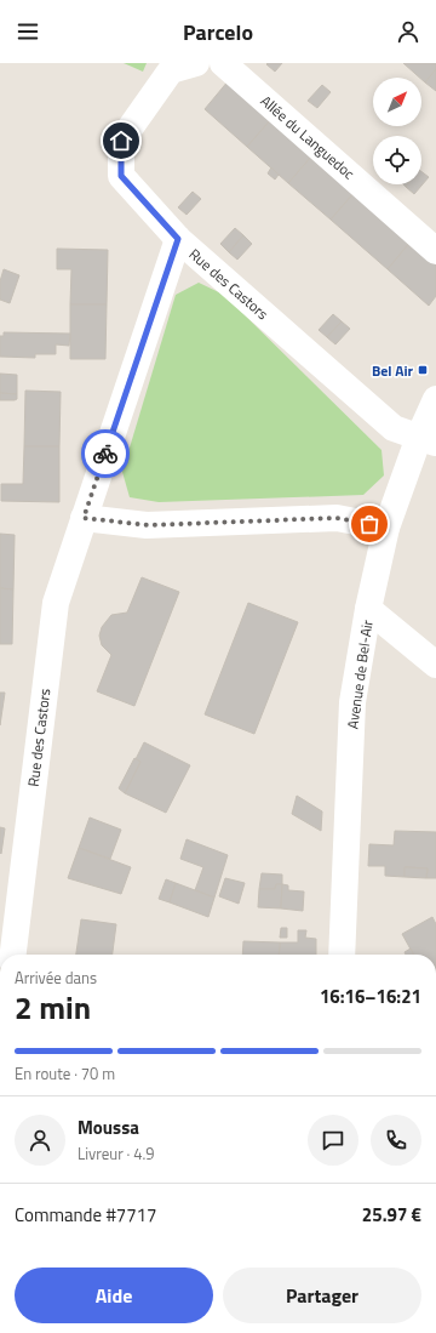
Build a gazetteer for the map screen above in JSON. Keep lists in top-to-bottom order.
{
  "streets": {
    "street": ["Allée du Languedoc", "Rue des Castors", "Avenue de Bel-Air"]
  },
  "crossings": [
    ["Rue des Castors", "Avenue de Bel-Air"]
  ],
  "places": {
    "transit": ["Bel Air"]
  },
  "north": "top right",
  "page": {
    "header": "Parcelo",
    "heading": ["2 min", "Arrivée dans", "16:16–16:21"],
    "panel": [
      "Moussa",
      "Livreur · 4.9",
      "Commande #7717",
      "25.97 €"
    ],
    "bar": "En route · 70 m",
    "buttons": ["Aide", "Partager"]
  }
}
